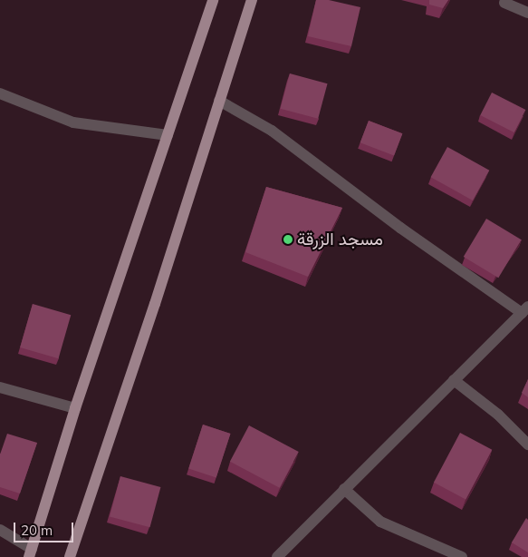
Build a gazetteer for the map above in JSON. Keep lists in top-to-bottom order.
{
  "places": ["مسجد الزرقة"],
  "scale_bar": "20 m"
}
